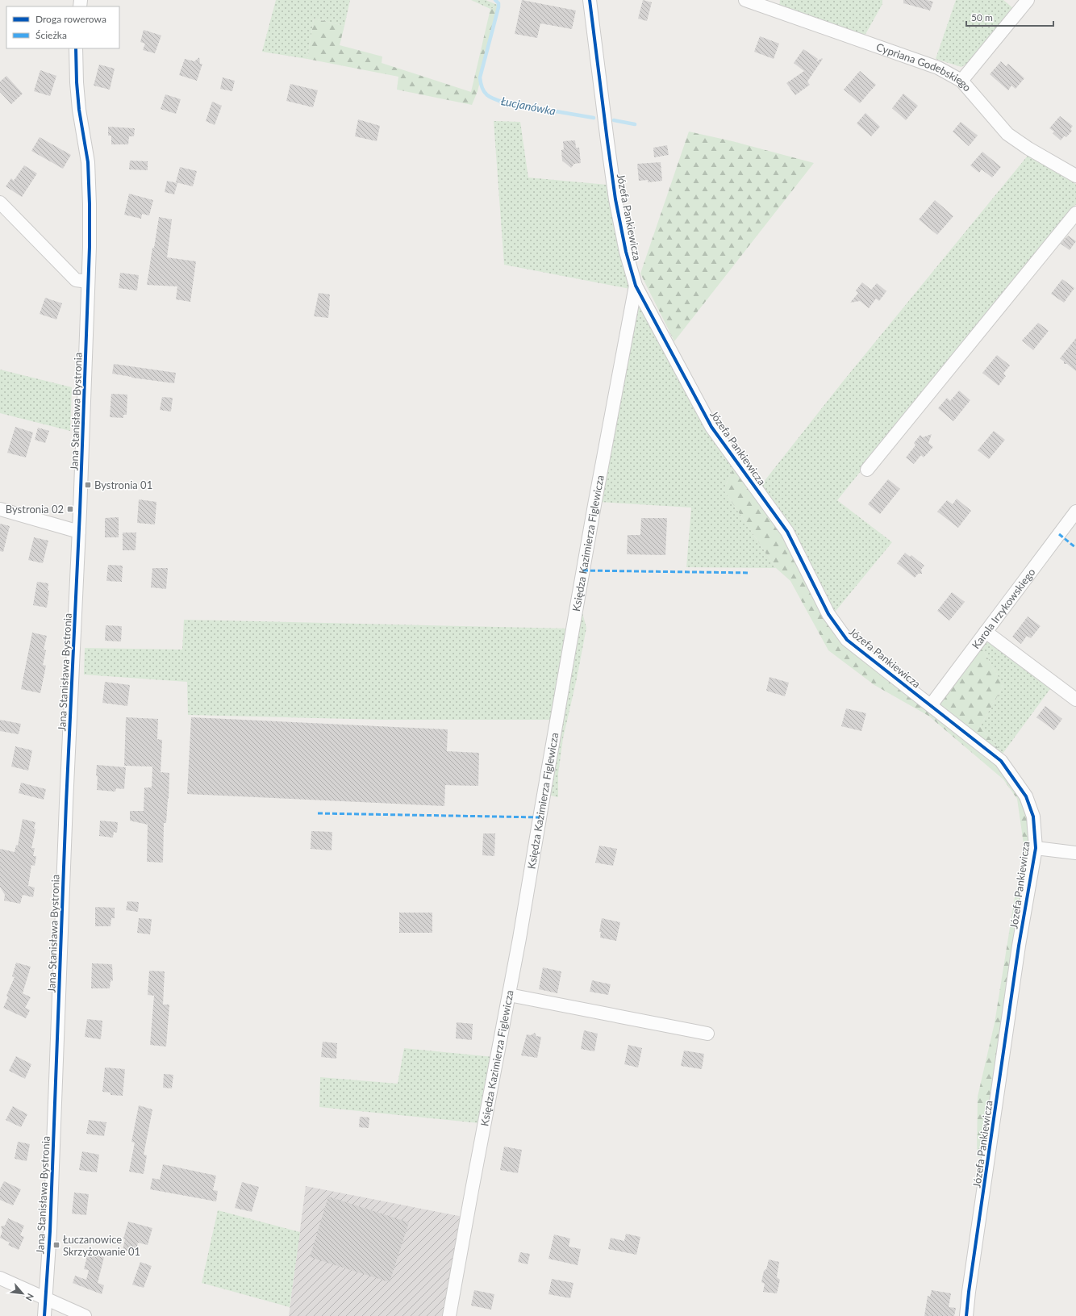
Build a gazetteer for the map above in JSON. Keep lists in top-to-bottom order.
{
  "streets": {
    "street": [
      "Cypriana Godebskiego",
      "Józefa Pankiewicza",
      "Jana Stanisława Bystronia",
      "Księdza Kazimierza Figlewicza",
      "Karola Irzykowskiego"
    ]
  },
  "crossings": [
    ["Józefa Pankiewicza", "Księdza Kazimierza Figlewicza"],
    ["Józefa Pankiewicza", "Karola Irzykowskiego"]
  ],
  "water": ["Łucjanówka"],
  "places": {
    "transit": ["Bystronia 01", "Bystronia 02", "Łuczanowice Skrzyżowanie 01"]
  },
  "legend": ["Droga rowerowa", "Ścieżka"],
  "scale_bar": "50 m",
  "north": "bottom right"
}
